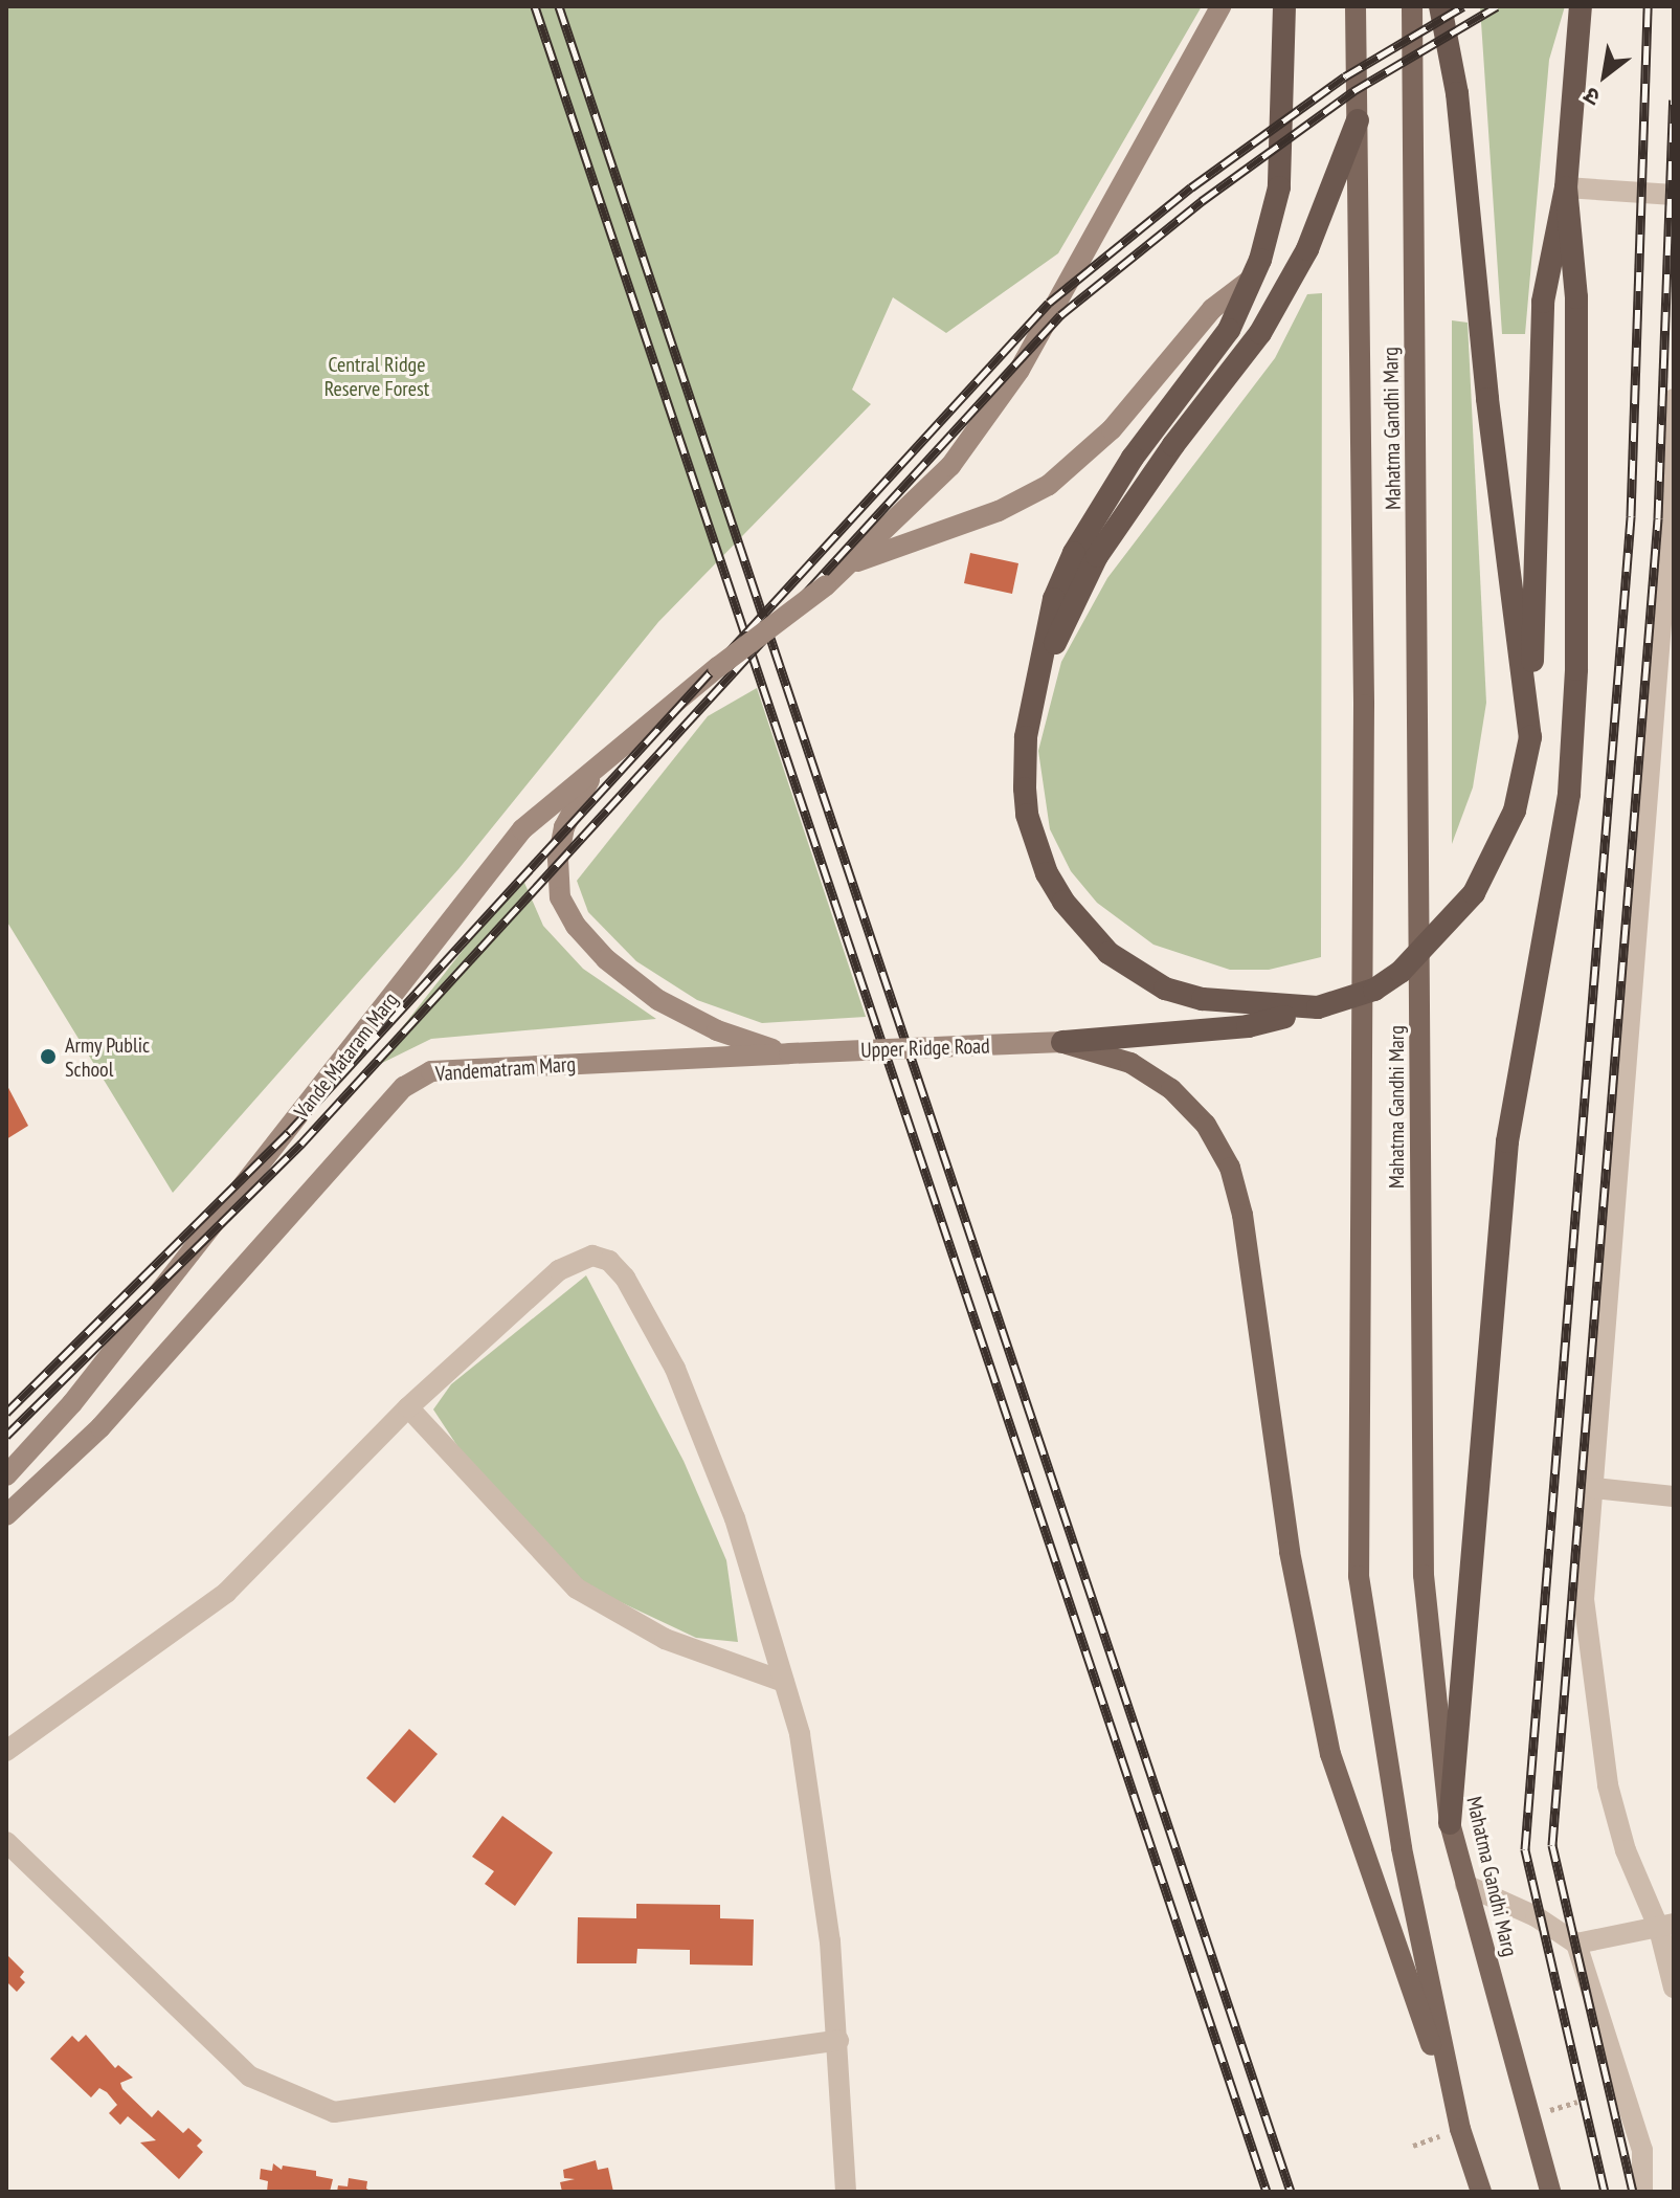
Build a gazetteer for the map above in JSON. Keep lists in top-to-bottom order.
{
  "streets": {
    "main road": [
      "Mahatma Gandhi Marg",
      "Upper Ridge Road",
      "Vande Mataram Marg",
      "Vandematram Marg"
    ]
  },
  "crossings": [
    ["Upper Ridge Road", "Vandematram Marg"]
  ],
  "parks": ["Central Ridge Reserve Forest"],
  "places": ["Army Public School"],
  "north": "bottom left"
}
